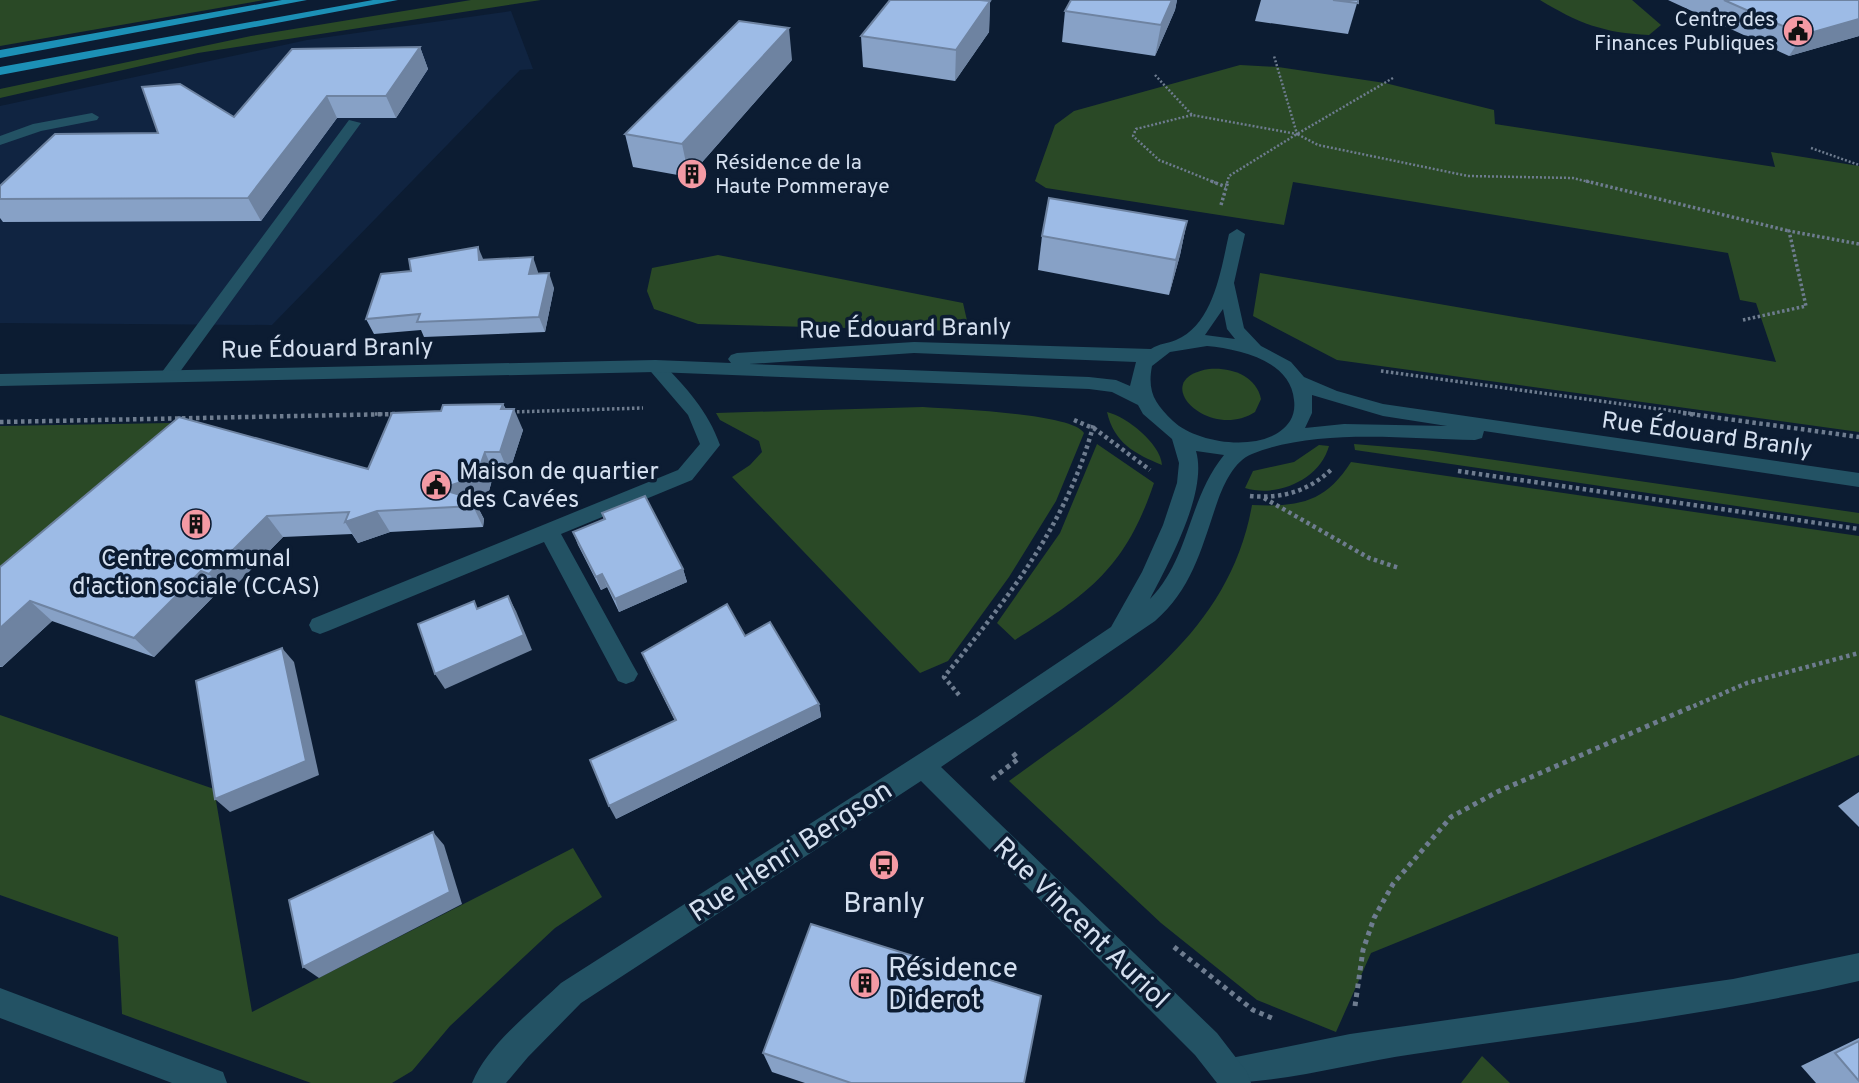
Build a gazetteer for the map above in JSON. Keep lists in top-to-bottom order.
{
  "streets": {
    "street": ["Rue Édouard Branly", "Rue Henri Bergson", "Rue Vincent Auriol"]
  },
  "crossings": [
    ["Rue Édouard Branly", "Rue Henri Bergson"],
    ["Rue Henri Bergson", "Rue Vincent Auriol"]
  ],
  "places": {
    "public building": ["Centre des Finances Publiques", "Maison de quartier des Cavées"],
    "building": ["Résidence de la Haute Pommeraye", "Centre communal d'action sociale (CCAS)", "Résidence Diderot"],
    "bus stop": ["Branly"]
  }
}
